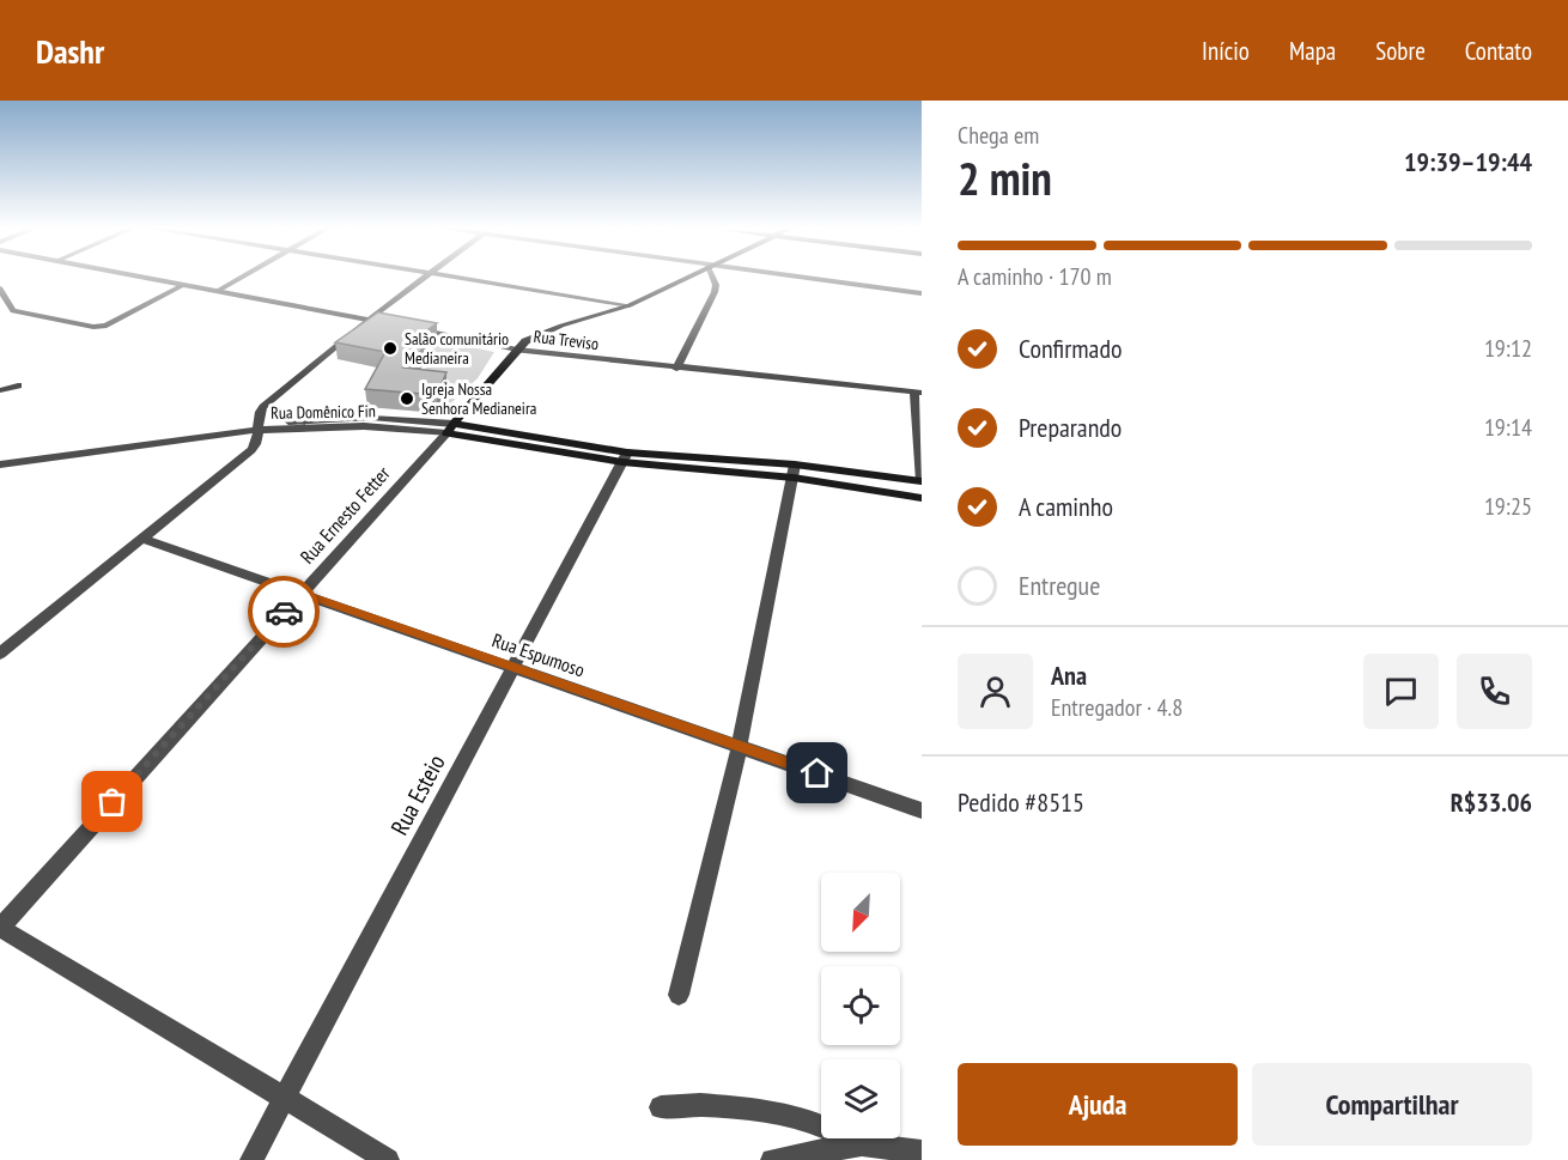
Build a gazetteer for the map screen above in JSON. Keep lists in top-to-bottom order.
{
  "streets": {
    "main road": ["Rua Domênico Fin", "Rua Ernesto Fetter"],
    "street": ["Rua Treviso", "Rua Espumoso", "Rua Esteio"]
  },
  "crossings": [
    ["Rua Treviso", "Rua Ernesto Fetter"],
    ["Rua Domênico Fin", "Rua Ernesto Fetter"],
    ["Rua Domênico Fin", "Rua Esteio"],
    ["Rua Ernesto Fetter", "Rua Espumoso"],
    ["Rua Espumoso", "Rua Esteio"]
  ],
  "places": ["Salão comunitário Medianeira", "Igreja Nossa Senhora Medianeira"],
  "north": "bottom left",
  "page": {
    "header": "Dashr",
    "nav": [
      "Início",
      "Mapa",
      "Sobre",
      "Contato"
    ],
    "heading": ["2 min", "Chega em", "19:39–19:44"],
    "panel": [
      "Ana",
      "Entregador · 4.8",
      "Pedido #8515",
      "R$33.06"
    ],
    "bar": "A caminho · 170 m",
    "list": [
      ["Confirmado", "19:12"],
      ["Preparando", "19:14"],
      ["A caminho", "19:25"],
      "Entregue"
    ],
    "buttons": ["Ajuda", "Compartilhar"]
  }
}
